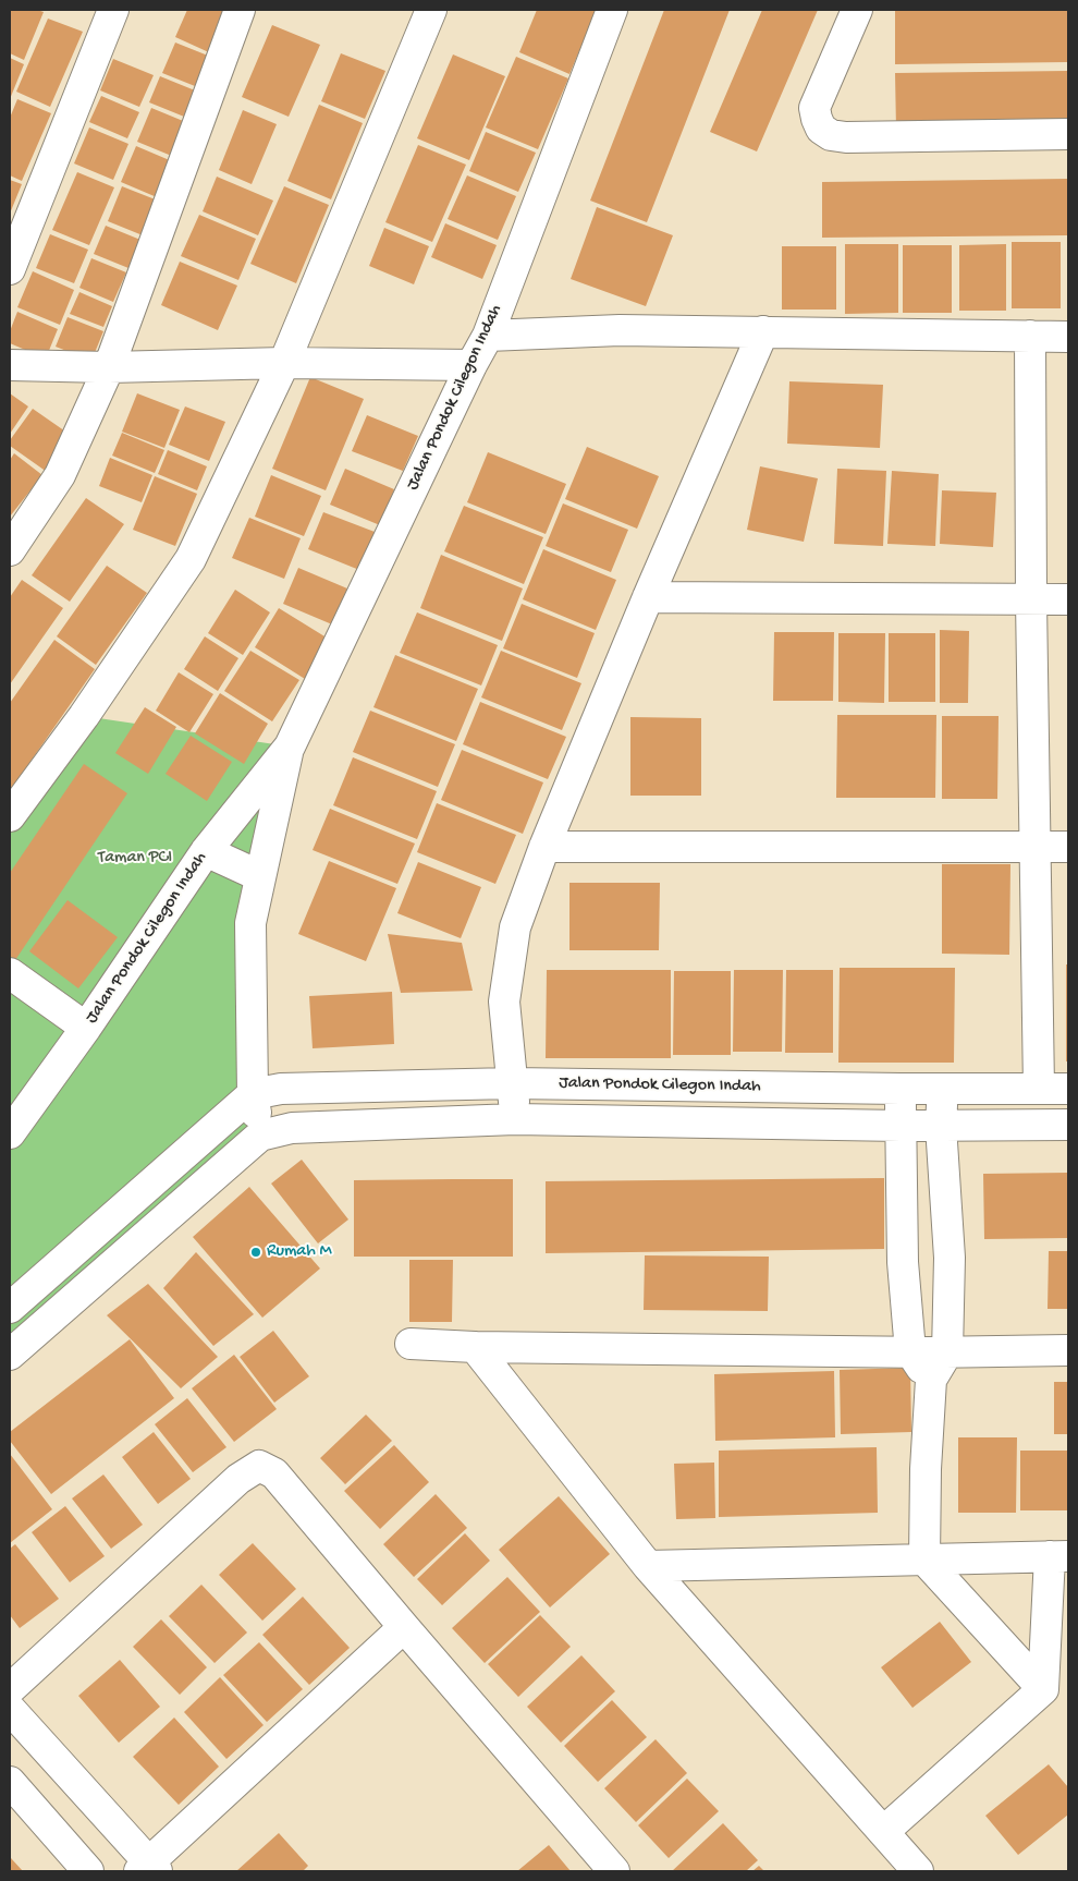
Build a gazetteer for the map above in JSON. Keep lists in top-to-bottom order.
{
  "streets": {
    "street": ["Jalan Pondok Cilegon Indah"]
  },
  "parks": ["Taman PCI"],
  "places": ["Rumah M"]
}
